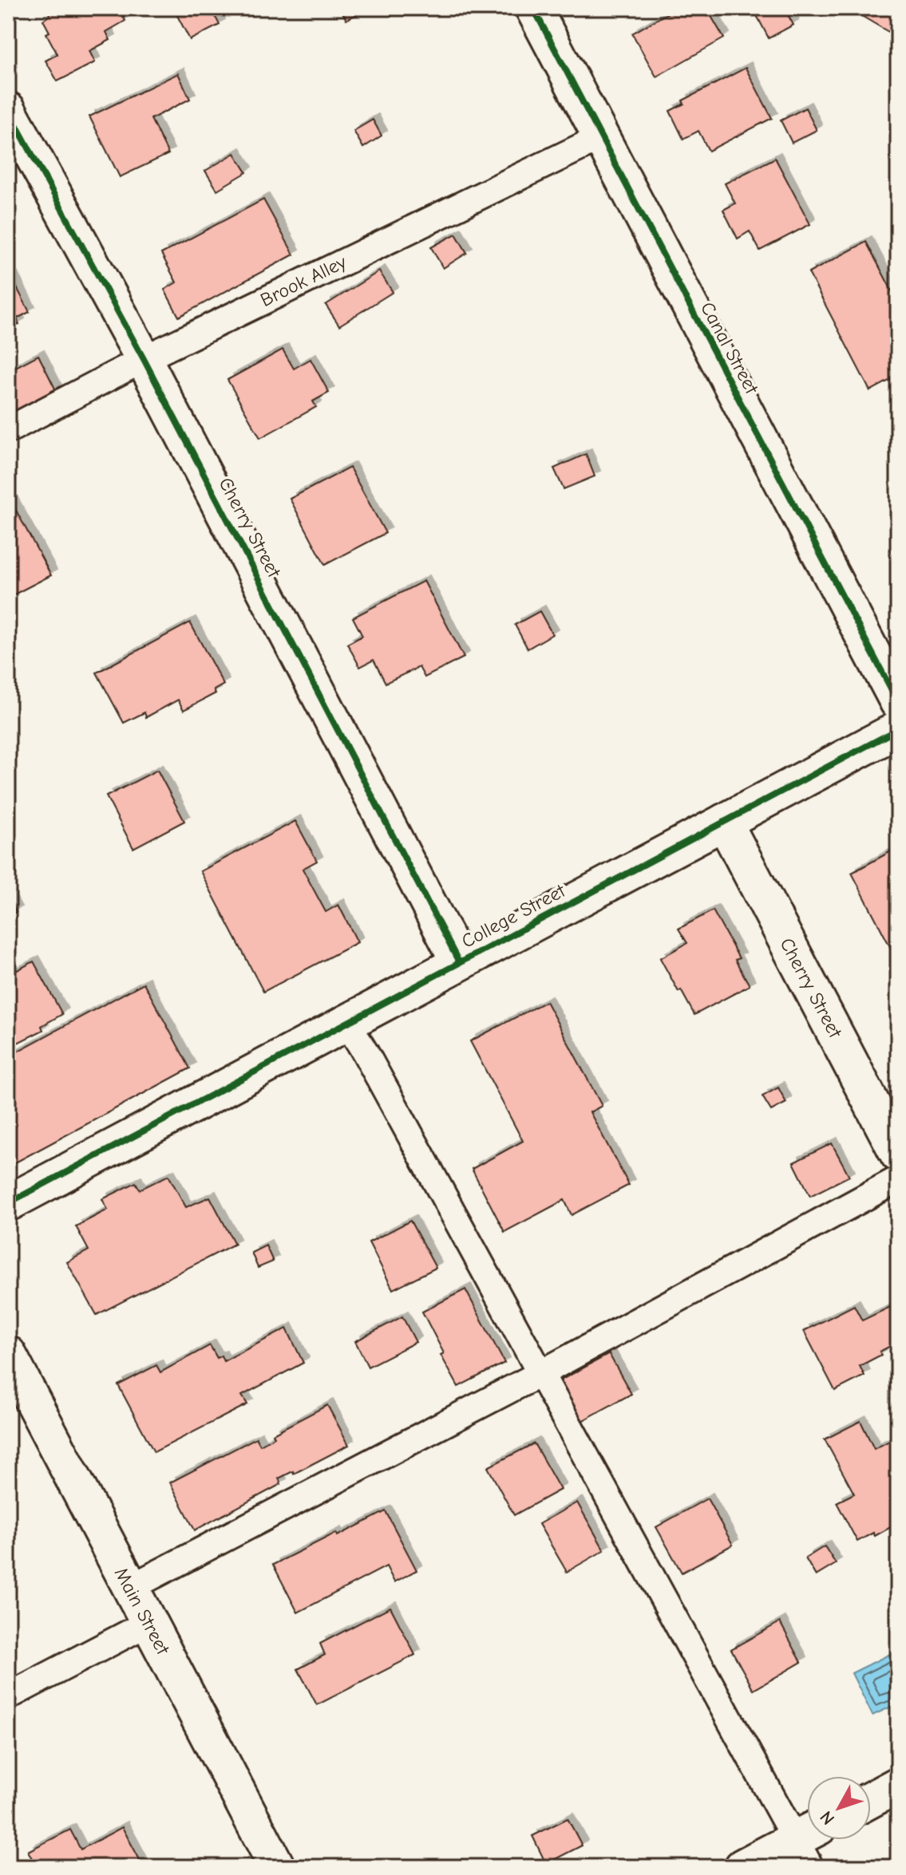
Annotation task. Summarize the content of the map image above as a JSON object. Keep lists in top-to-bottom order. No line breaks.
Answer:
{"streets":{"street":["Canal Street","Cherry Street","College Street","Main Street"],"lane":["Brook Alley"]},"crossings":[["Brook Alley","Canal Street"],["Brook Alley","Cherry Street"],["Cherry Street","College Street"]],"north":"bottom left"}
